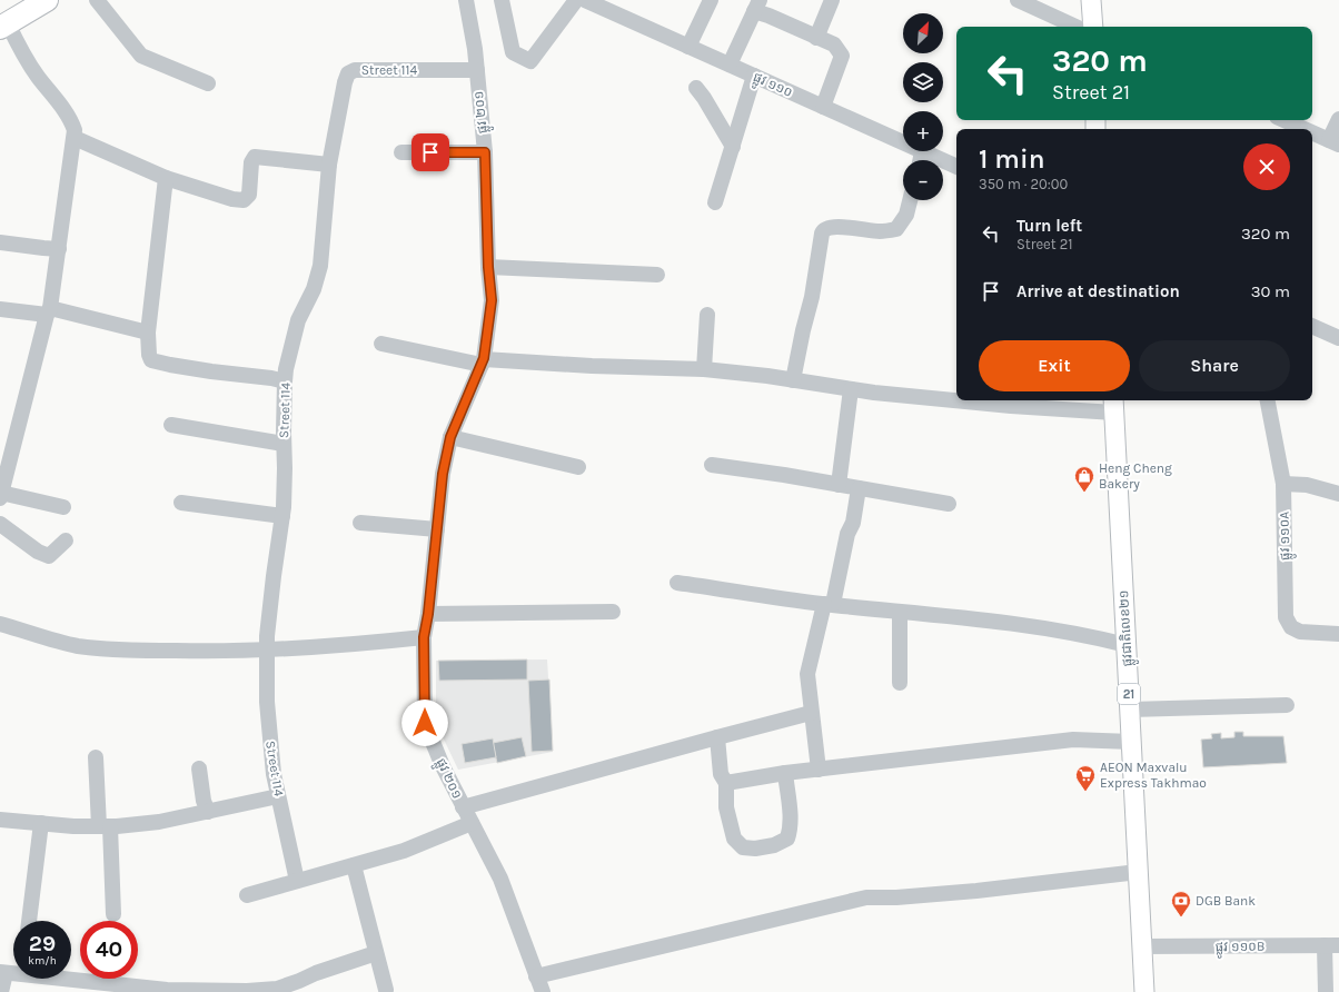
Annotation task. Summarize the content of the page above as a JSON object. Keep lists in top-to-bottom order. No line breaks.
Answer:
{"streets":{"main road":["ផ្លូវជាតិលេខ២១","21"],"street":["Street 114","ផ្លូវ ១១០","ផ្លូវ ២០១","ផ្លូវ ១១០A","ផ្លូវ ១១០B"]},"crossings":[["Street 114","ផ្លូវ ២០១"],["ផ្លូវជាតិលេខ២១","ផ្លូវ ១១០B"]],"places":{"shop":["Heng Cheng Bakery"],"supermarket":["AEON Maxvalu Express Takhmao"],"bank":["DGB Bank"]},"north":"top right","page":{"map_buttons":["+","−"],"turn":["320 m","Street 21"],"heading":["1 min","350 m · 20:00"],"list":[{"name":"Turn left","note":"Street 21","value":"320 m"},{"name":"Arrive at destination","value":"30 m"}],"buttons":["Exit","Share"],"speed":"29 km/h","limit":"40"}}
